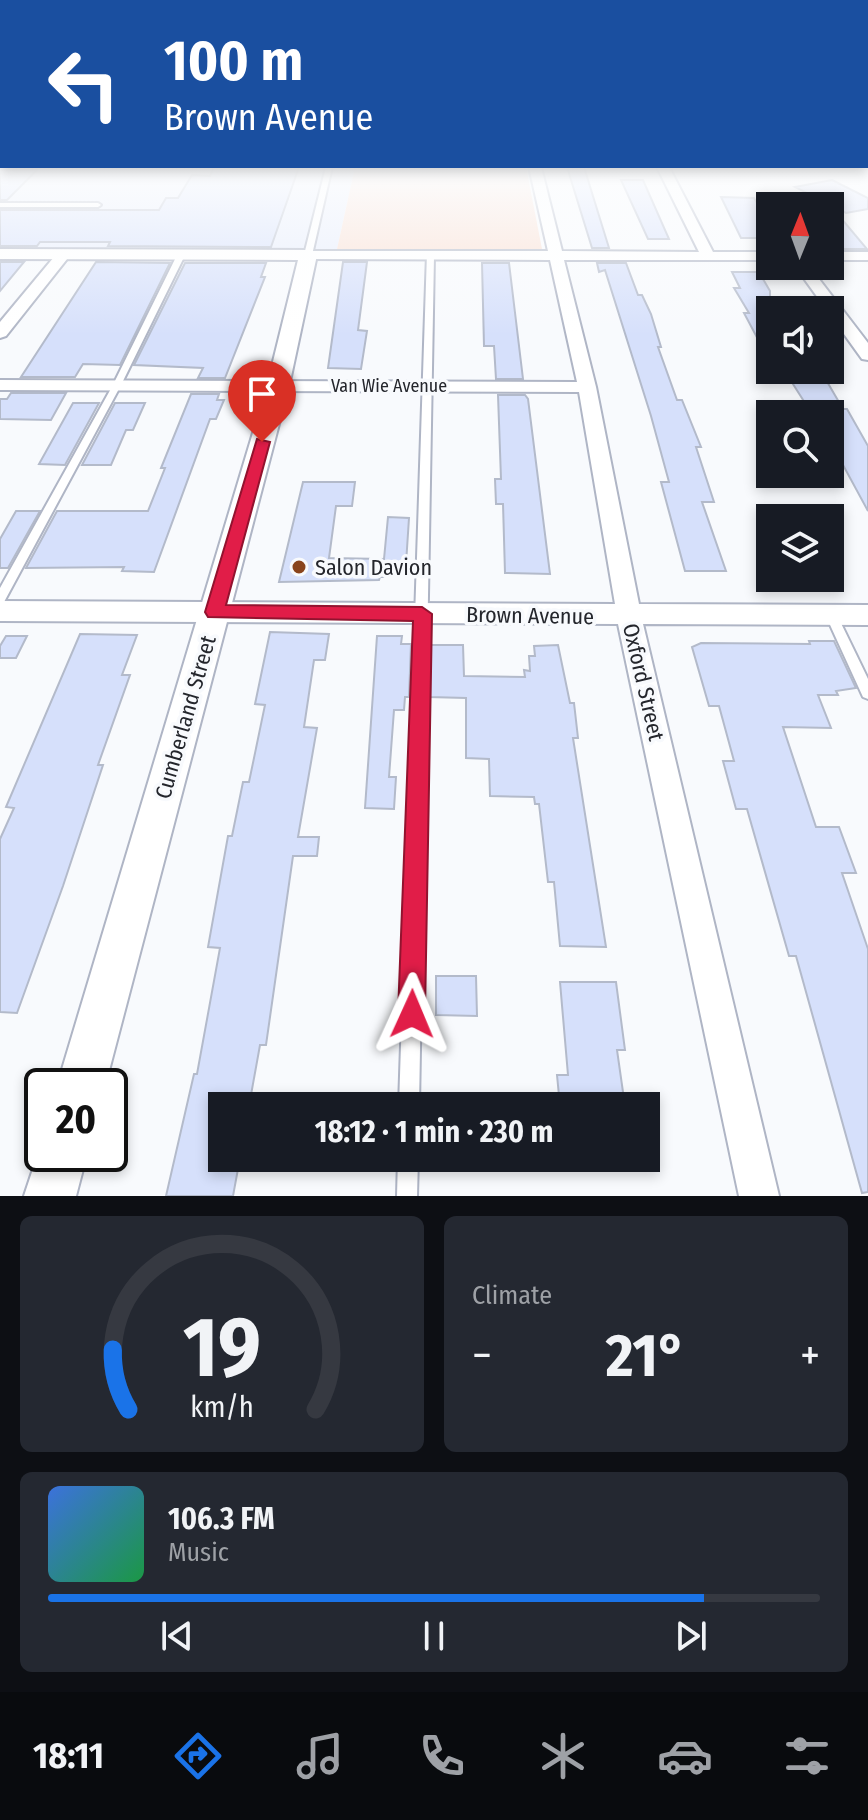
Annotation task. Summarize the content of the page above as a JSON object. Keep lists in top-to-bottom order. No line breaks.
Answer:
{"streets":{"street":["Van Wie Avenue","Brown Avenue","Oxford Street","Cumberland Street"]},"crossings":[["Van Wie Avenue","Oxford Street"],["Van Wie Avenue","Cumberland Street"],["Brown Avenue","Oxford Street"],["Brown Avenue","Cumberland Street"]],"places":["Salon Davion"],"north":"top","page":{"turn":["100 m","Brown Avenue"],"limit":"20","trip":"18:12 · 1 min · 230 m","tile":"Climate","heat":["−","21°","+"],"song":["106.3 FM","Music"],"tabs":"18:11","gauge":["19","km/h"]}}
